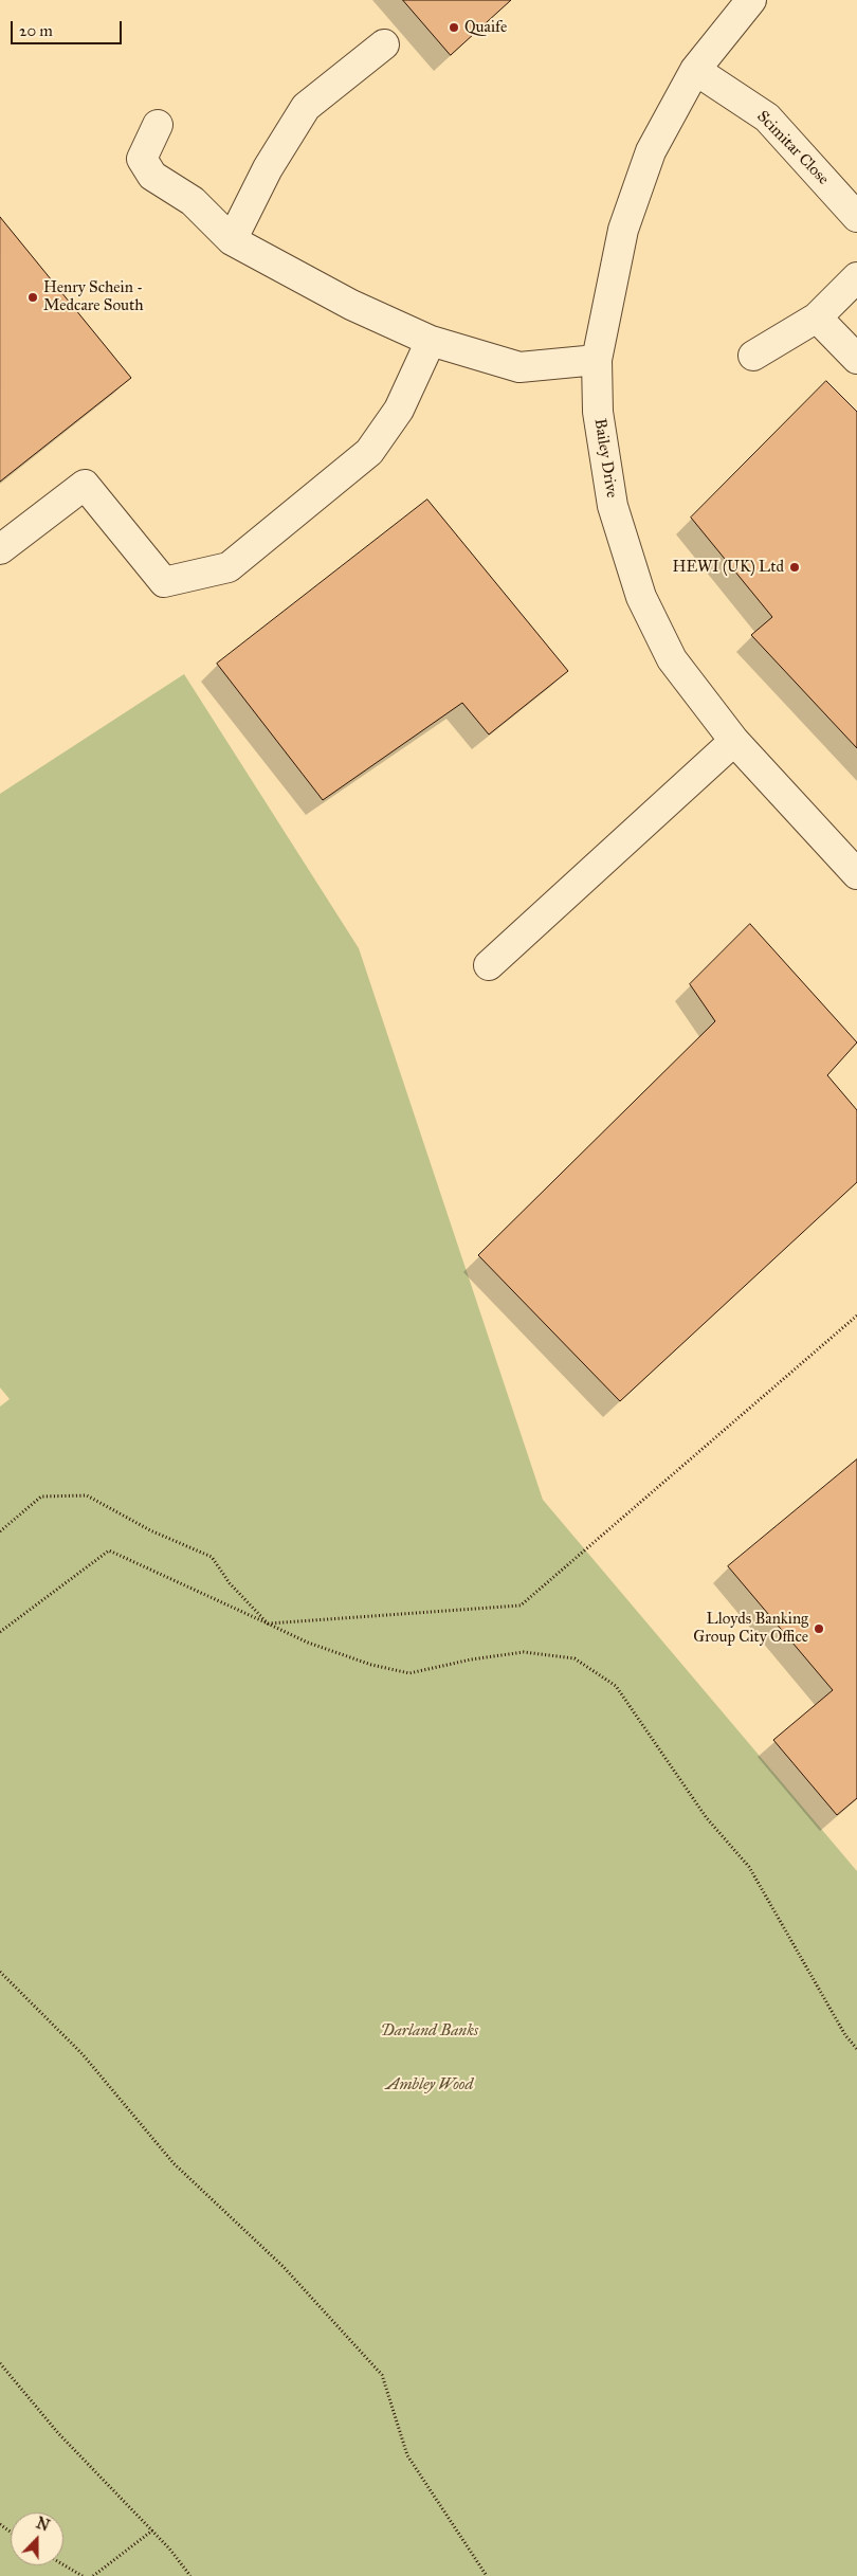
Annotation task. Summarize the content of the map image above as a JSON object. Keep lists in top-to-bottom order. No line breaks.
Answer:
{"streets":{"street":["Scimitar Close","Bailey Drive"]},"crossings":[["Scimitar Close","Bailey Drive"]],"parks":["Darland Banks","Ambley Wood"],"places":["Quaife","Henry Schein - Medcare South","HEWI (UK) Ltd","Lloyds Banking Group City Office"],"scale_bar":"20 m","north":"top"}
